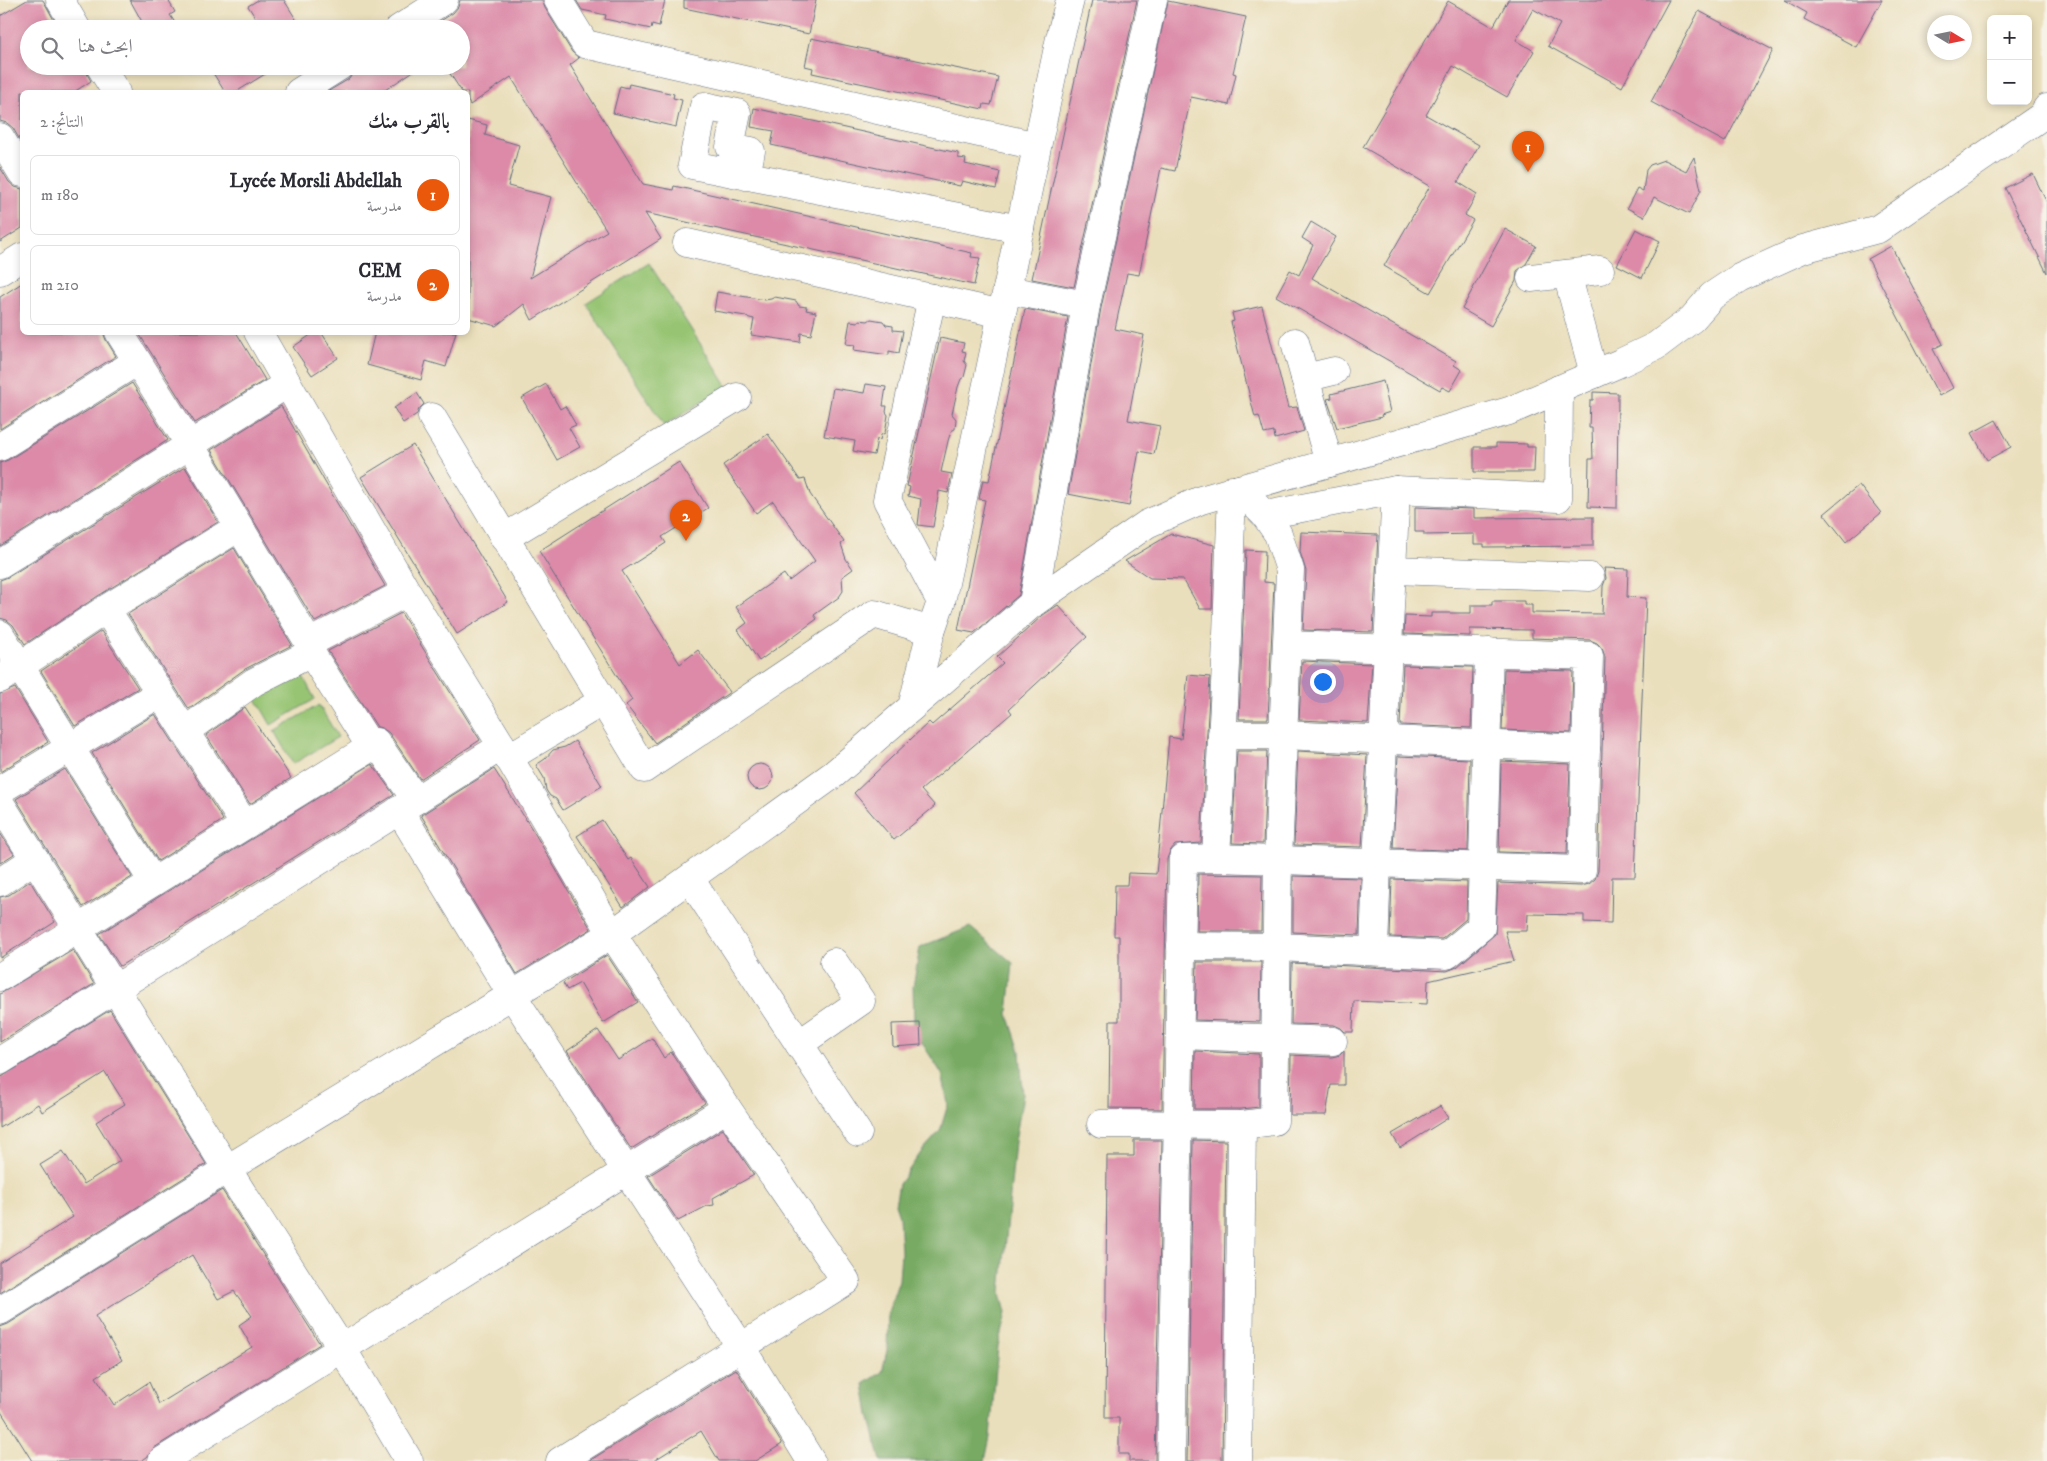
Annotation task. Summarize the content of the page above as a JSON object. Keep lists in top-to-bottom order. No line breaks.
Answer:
{"north":"right","page":{"map_buttons":["+","−"],"search":"ابحث هنا","heading":["بالقرب منك","النتائج: 2"],"pins":["1","2"],"list":[{"mark":"1","name":"Lycée Morsli Abdellah","note":"مدرسة","value":"180 m"},{"mark":"2","name":"CEM","note":"مدرسة","value":"210 m"}]}}
